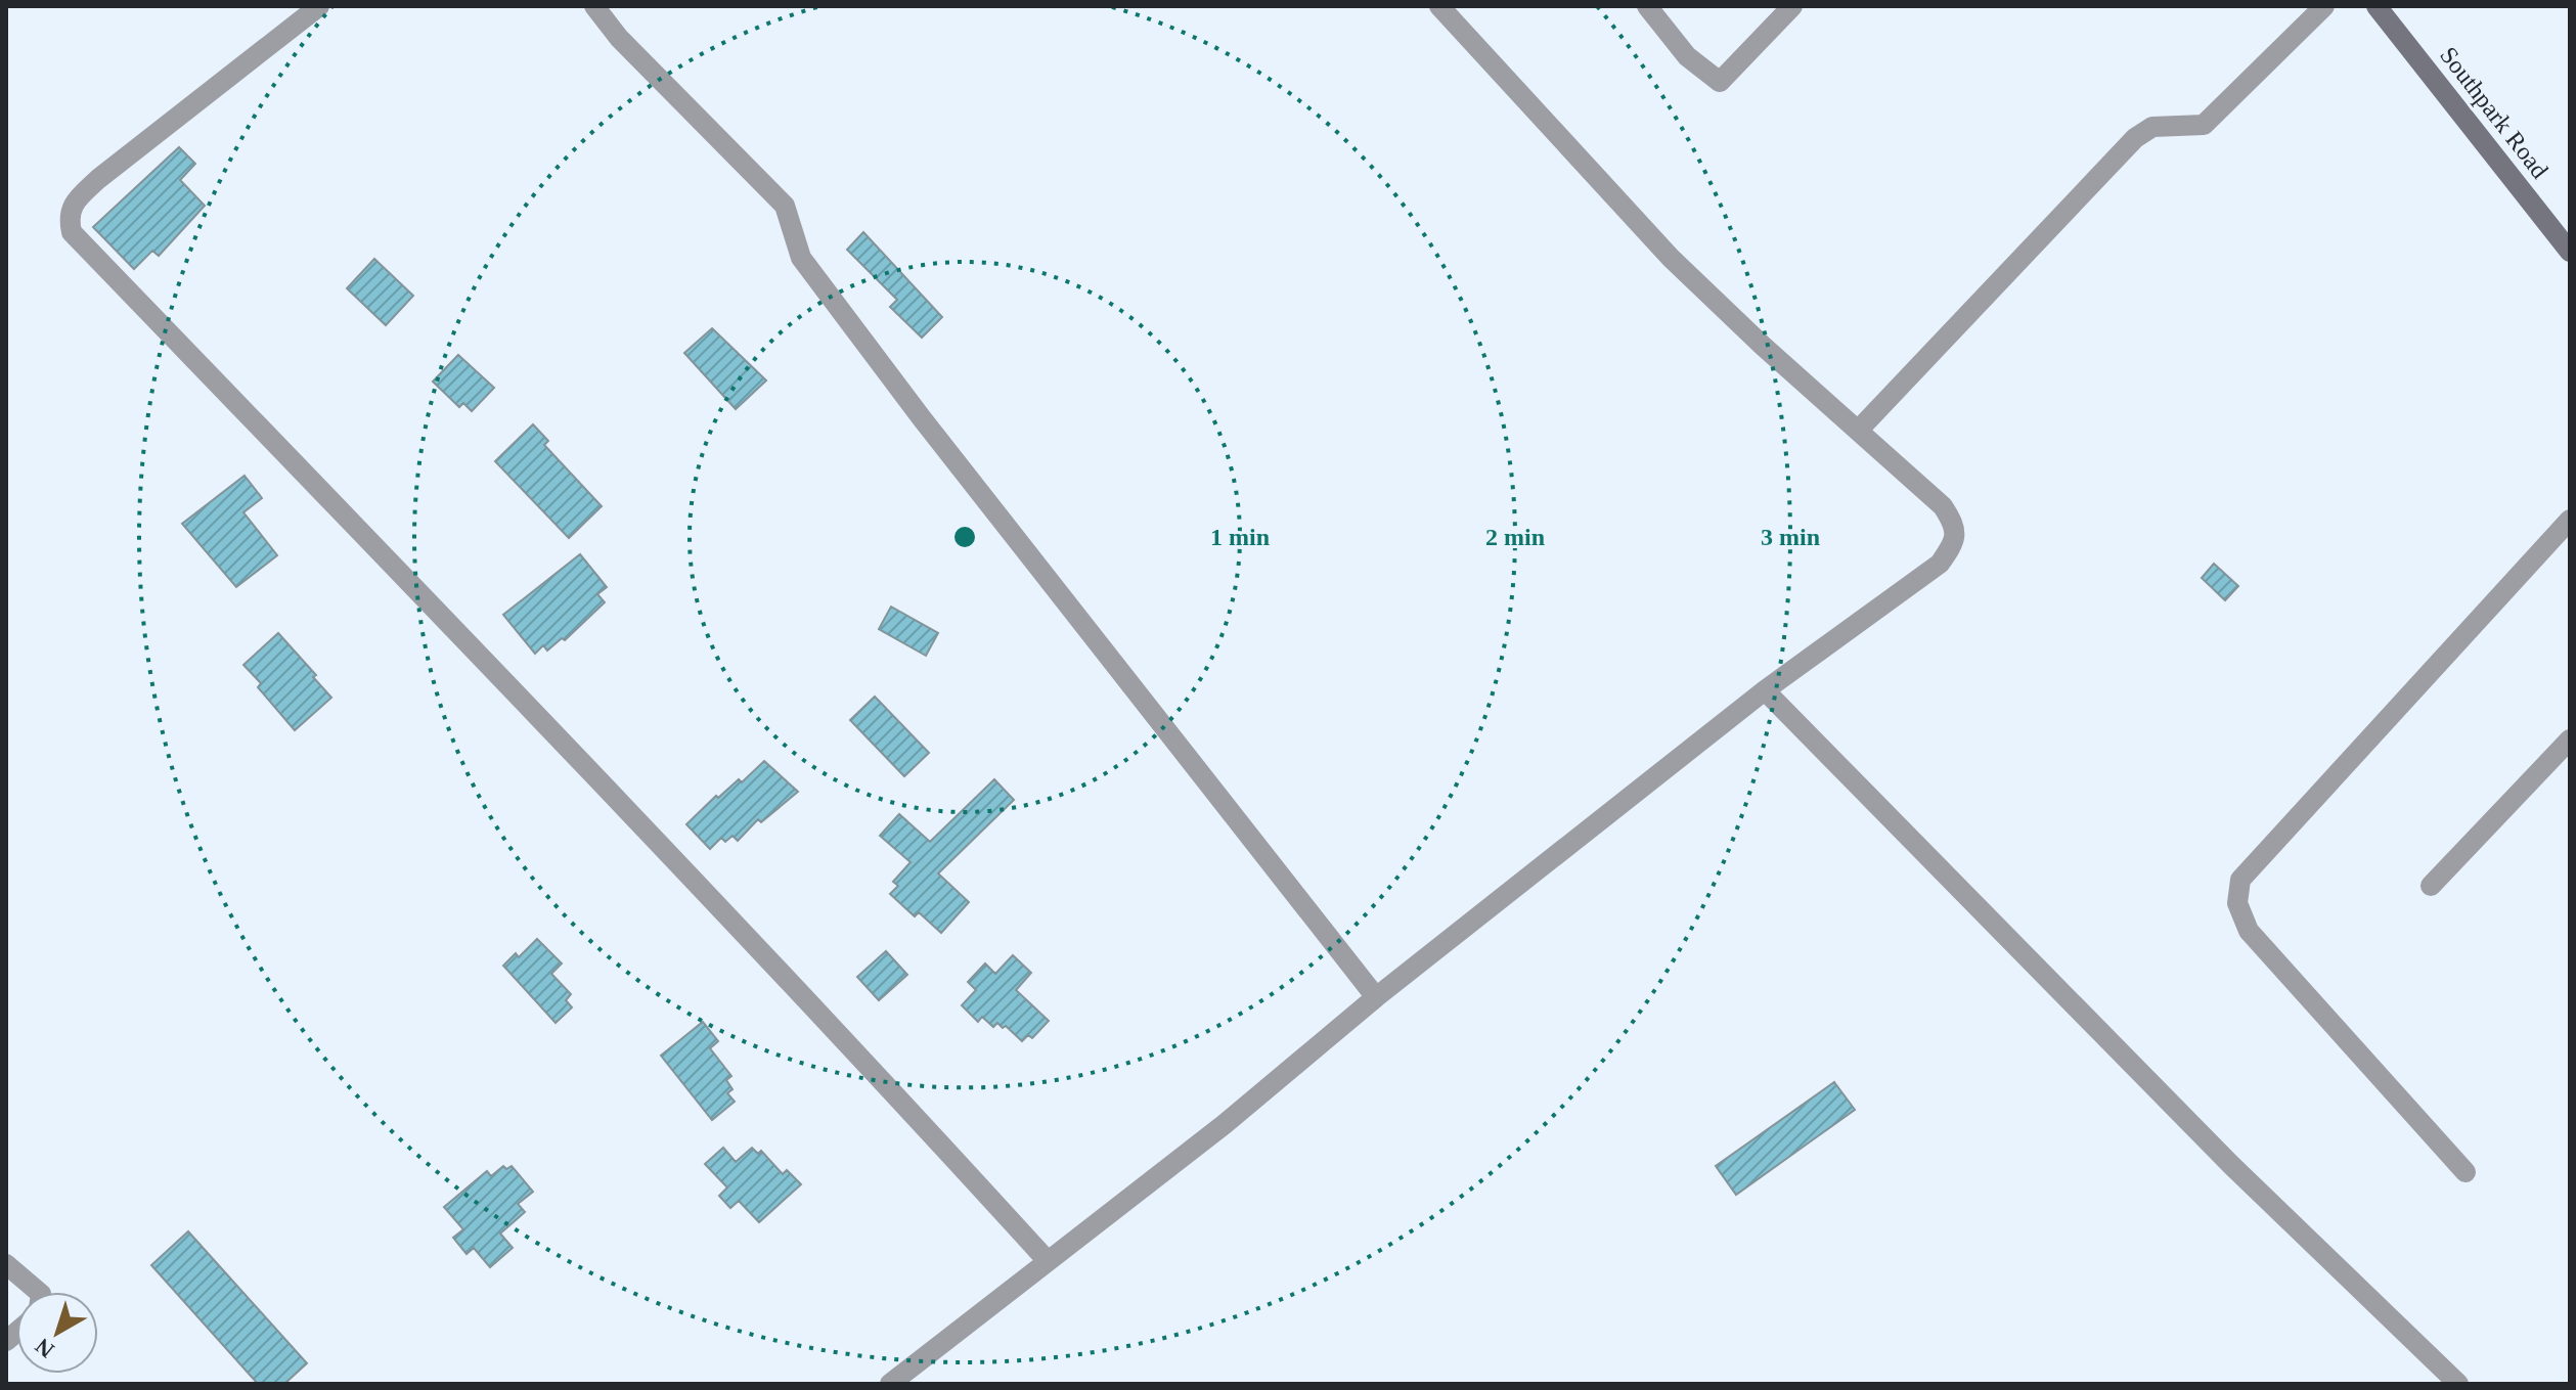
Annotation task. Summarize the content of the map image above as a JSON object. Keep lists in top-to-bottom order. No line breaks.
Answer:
{"streets":{"street":["Southpark Road"]},"north":"bottom left","rings":["1 min","2 min","3 min"]}
